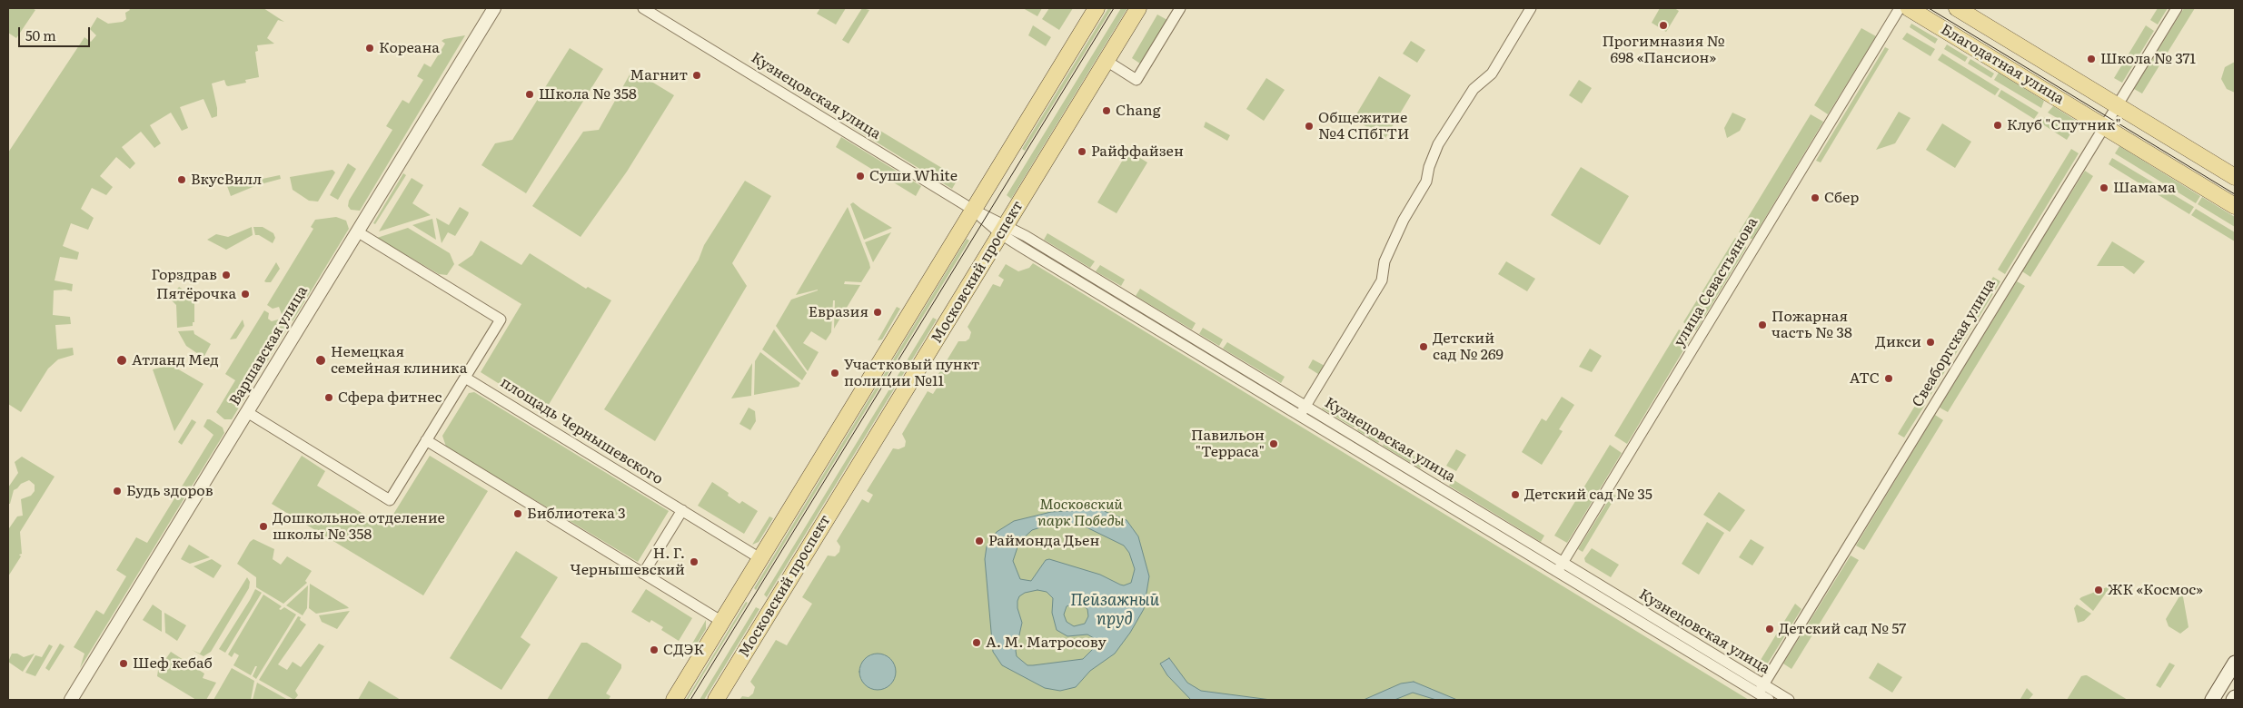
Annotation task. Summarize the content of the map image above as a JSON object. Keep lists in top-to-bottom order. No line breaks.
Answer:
{"streets":{"main road":["Благодатная улица","Московский проспект"],"street":["Кузнецовская улица","улица Севастьянова","Свеаборгская улица","Варшавская улица","площадь Чернышевского"]},"crossings":[["Благодатная улица","Свеаборгская улица"],["Кузнецовская улица","Московский проспект"],["Кузнецовская улица","улица Севастьянова"],["Кузнецовская улица","Свеаборгская улица"]],"water":["Пейзажный пруд"],"parks":["Московский парк Победы"],"places":["Прогимназия № 698 «Пансион»","Кореана","Школа № 371","Магнит","Школа № 358","Chang","Клуб \"Спутник\"","Общежитие №4 СПбГТИ","Райффайзен","Суши White","ВкусВилл","Шамама","Сбер","Горздрав","Пятёрочка","Евразия","Пожарная часть № 38","Дикси","Детский сад № 269","Атланд Мед","Немецкая семейная клиника","Участковый пункт полиции №11","АТС","Сфера фитнес","Павильон \"Терраса\"","Будь здоров","Детский сад № 35","Библиотека 3","Дошкольное отделение школы № 358","Раймонда Дьен","Н. Г. Чернышевский","ЖК «Космос»","Детский сад № 57","А. М. Матросову","СДЭК","Шеф кебаб"],"scale_bar":"50 m"}
